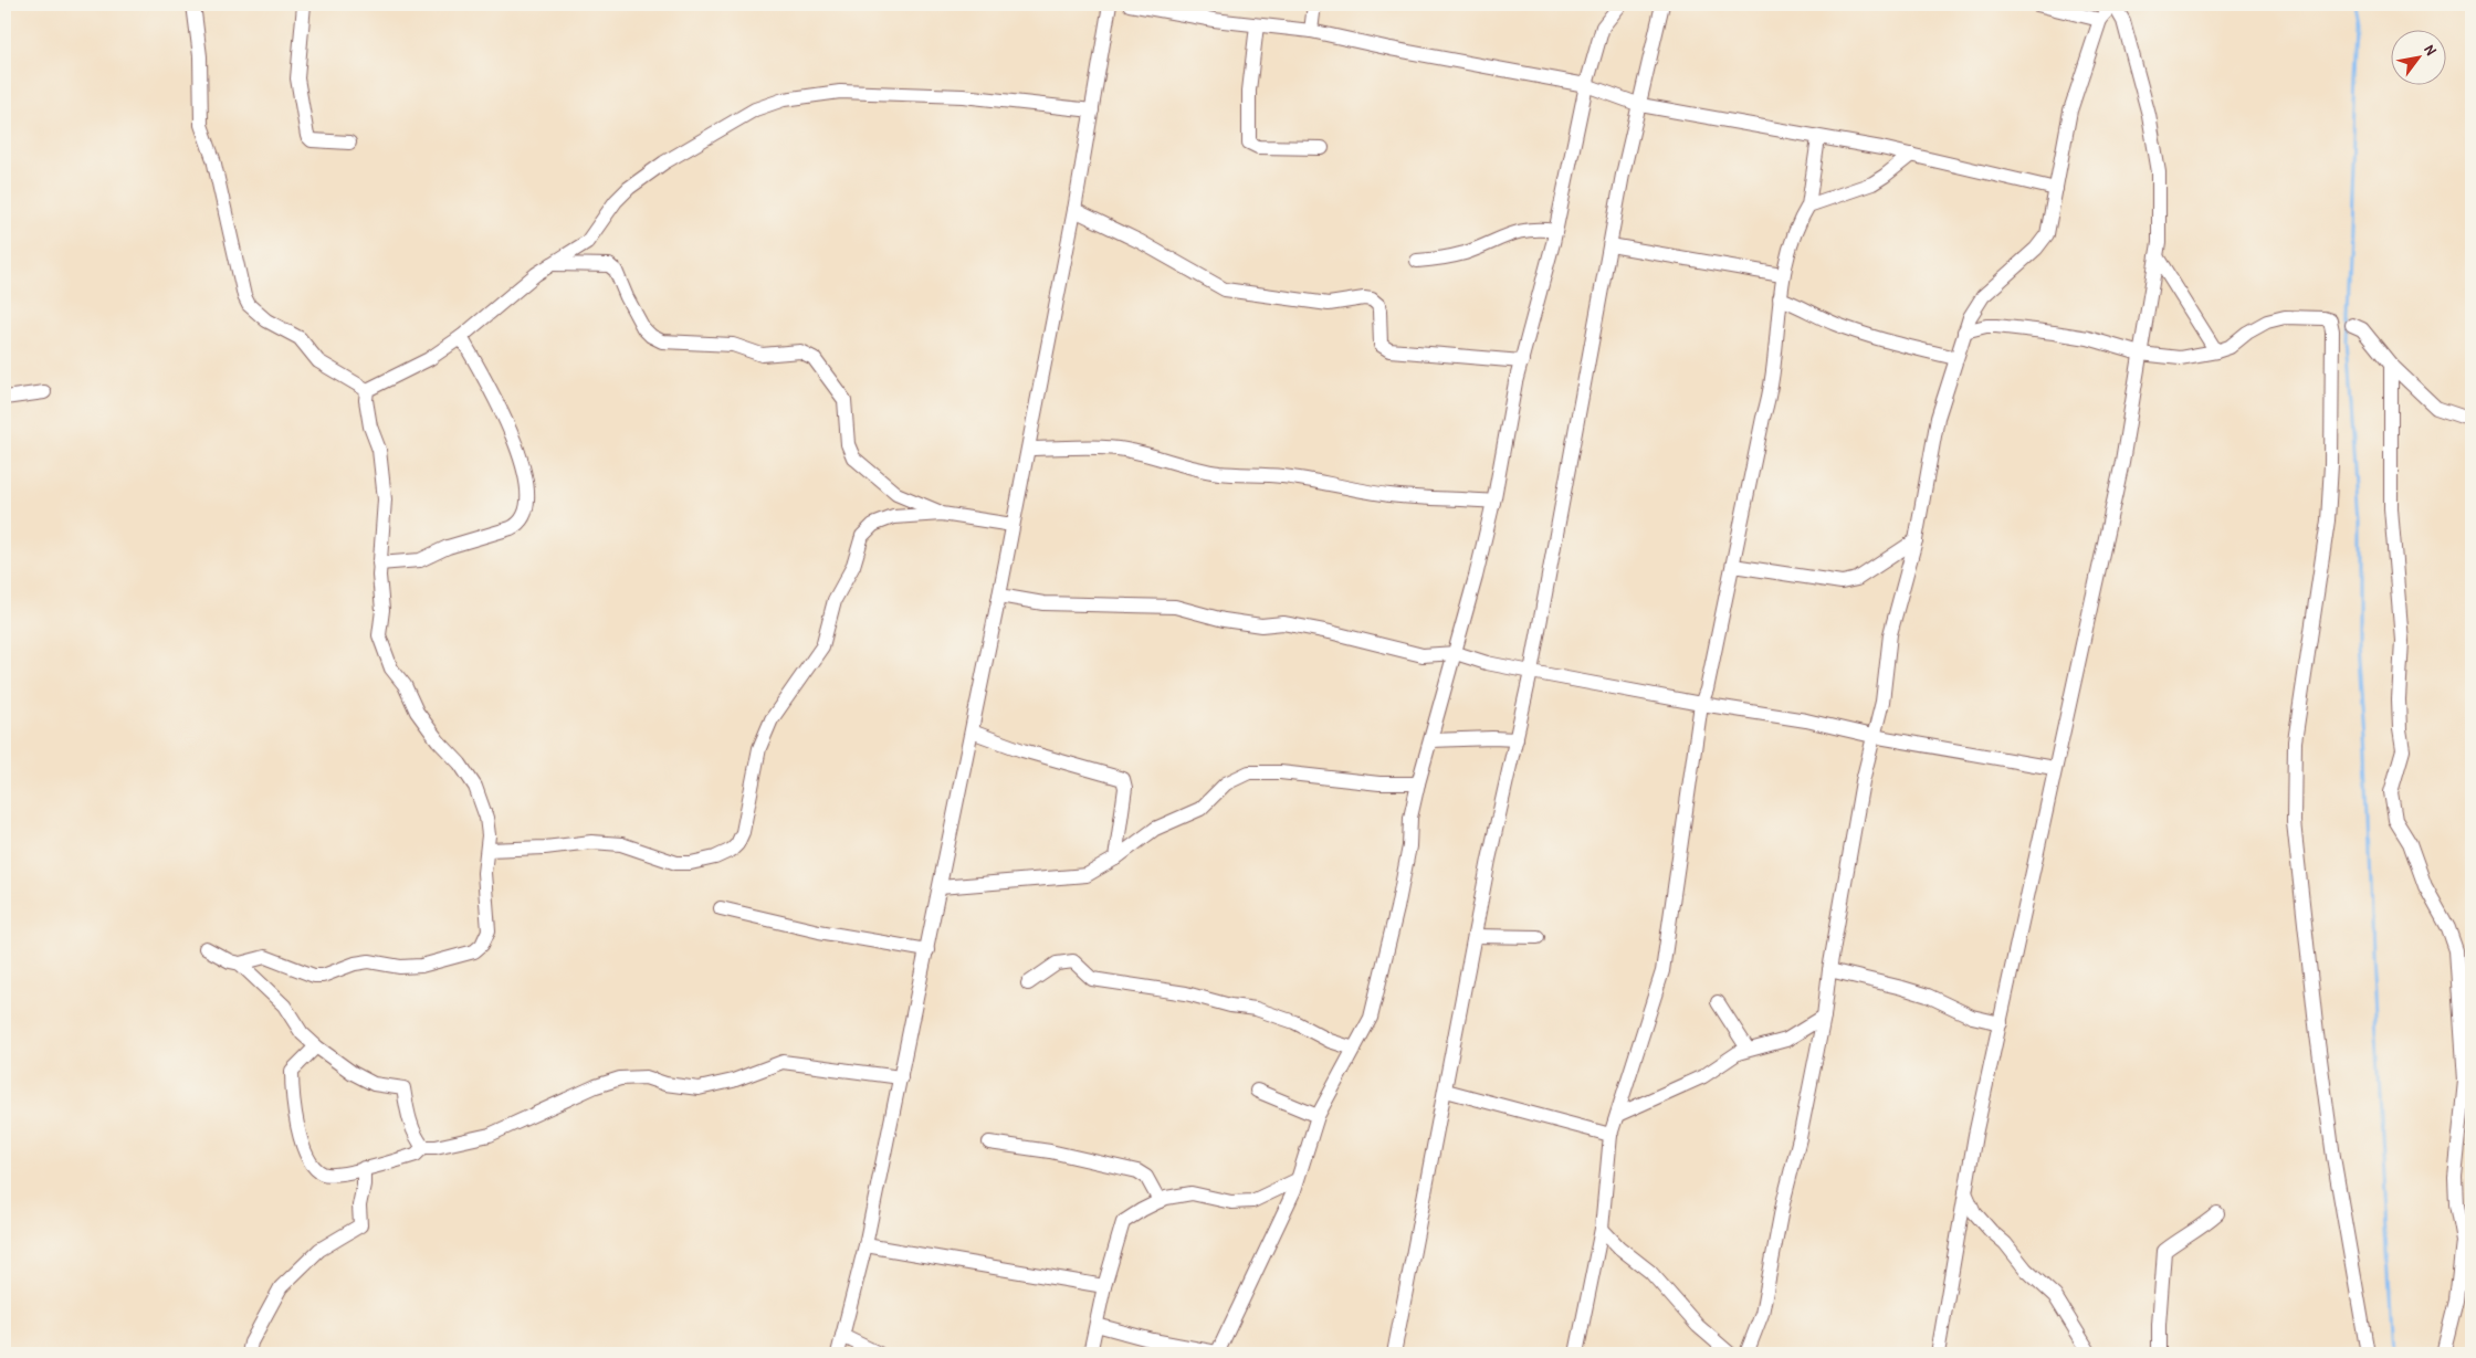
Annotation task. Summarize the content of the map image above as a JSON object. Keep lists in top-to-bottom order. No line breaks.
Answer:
{"north":"top right"}
